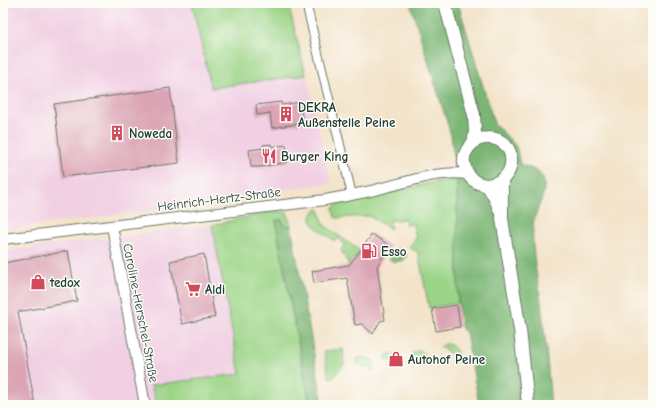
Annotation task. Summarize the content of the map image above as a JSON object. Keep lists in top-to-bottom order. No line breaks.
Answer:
{"streets":{"street":["Heinrich-Hertz-Straße","Caroline-Herschel-Straße"]},"crossings":[["Heinrich-Hertz-Straße","Caroline-Herschel-Straße"]],"places":{"building":["DEKRA Außenstelle Peine","Noweda"],"restaurant":["Burger King"],"fuel station":["Esso"],"shop":["tedox","Autohof Peine"],"supermarket":["Aldi"]}}
